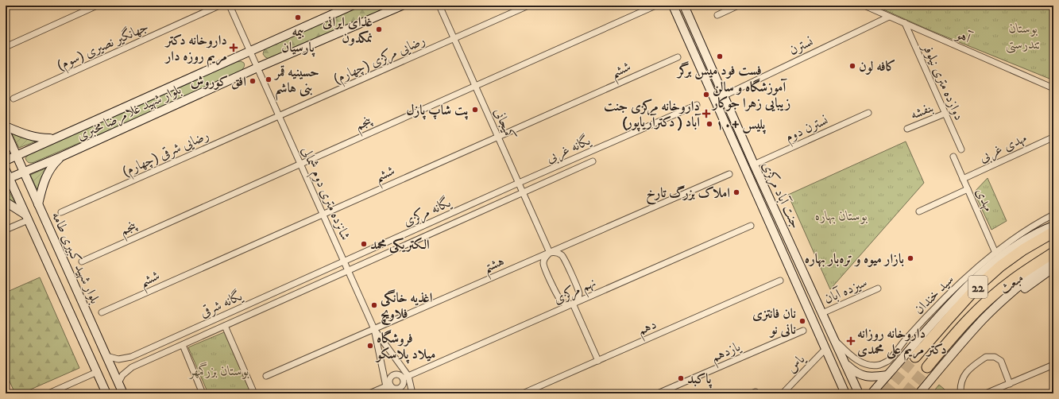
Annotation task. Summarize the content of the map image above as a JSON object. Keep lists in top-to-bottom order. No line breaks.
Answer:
{"streets":{"highway":["22"],"main road":["بلوار شهید غلامرضا مخبری","جنت آباد مرکزی","بلوار شهید کبیری طامه","مبعث"],"street":["آهو","جهانگیر نصیری (سوم)","نسترن","رضایی مرکزی (چهارم)","ششم","دوازده متری نیلوفر","بنفشه","پنجم","کمیجانی","نسترن دوم","مهدی غربی","یگانه غربی","رضایی شرقی (چهارم)","شانزده متری دوم شمالی","مهدی","یگانه مرکزی","هشتم","نهم مرکزی","سیزده آبان","سید خندان","یگانه شرقی","دهم","یازدهم","یاس"]},"crossings":[["آهو","نسترن"],["آهو","دوازده متری نیلوفر"],["نسترن","جنت آباد مرکزی"],["رضایی مرکزی (چهارم)","کمیجانی"],["رضایی مرکزی (چهارم)","رضایی شرقی (چهارم)"],["رضایی مرکزی (چهارم)","شانزده متری دوم شمالی"],["ششم","کمیجانی"],["ششم","شانزده متری دوم شمالی"],["دوازده متری نیلوفر","بنفشه"],["بلوار شهید غلامرضا مخبری","شانزده متری دوم شمالی"],["بلوار شهید غلامرضا مخبری","بلوار شهید کبیری طامه"],["پنجم","کمیجانی"],["پنجم","شانزده متری دوم شمالی"],["کمیجانی","یگانه غربی"],["کمیجانی","یگانه مرکزی"],["کمیجانی","هشتم"],["نسترن دوم","جنت آباد مرکزی"],["مهدی غربی","مهدی"],["یگانه غربی","یگانه مرکزی"],["رضایی شرقی (چهارم)","شانزده متری دوم شمالی"],["شانزده متری دوم شمالی","یگانه مرکزی"],["شانزده متری دوم شمالی","هشتم"],["شانزده متری دوم شمالی","نهم مرکزی"],["شانزده متری دوم شمالی","یگانه شرقی"],["جنت آباد مرکزی","سیزده آبان"],["جنت آباد مرکزی","سید خندان"],["جنت آباد مرکزی","یاس"],["مهدی","سید خندان"],["یگانه مرکزی","یگانه شرقی"],["بلوار شهید کبیری طامه","یگانه شرقی"]],"parks":["بوستان تندرستی","بوستان بهاره","بوستان بزرگمهر"],"places":{"other":["بیمه پارسیان","غذای ایرانی نمکدون","فست فود میس برگر","کافه لون","حسینیه قمر بنی هاشم","افق کوروش","آموزشگاه و سالن زیبایی زهرا جوکار","پت شاپ پازل","پلیس +۱۰","املاک بزرگ تارخ","الکتریکی محمد","بازار میوه و تره‌بار بهاره","اغذیه خانگی فلاویچ","نان فانتزی نانی نو","فروشگاه میلاد پلاسکو","پاکبد"],"health":["داروخانه دکتر مریم روزه دار","داروخانه مرکزی جنت آباد ( دکترآریاپور)","داروخانه روزانه دکتر مریم علی محمدی"]}}
